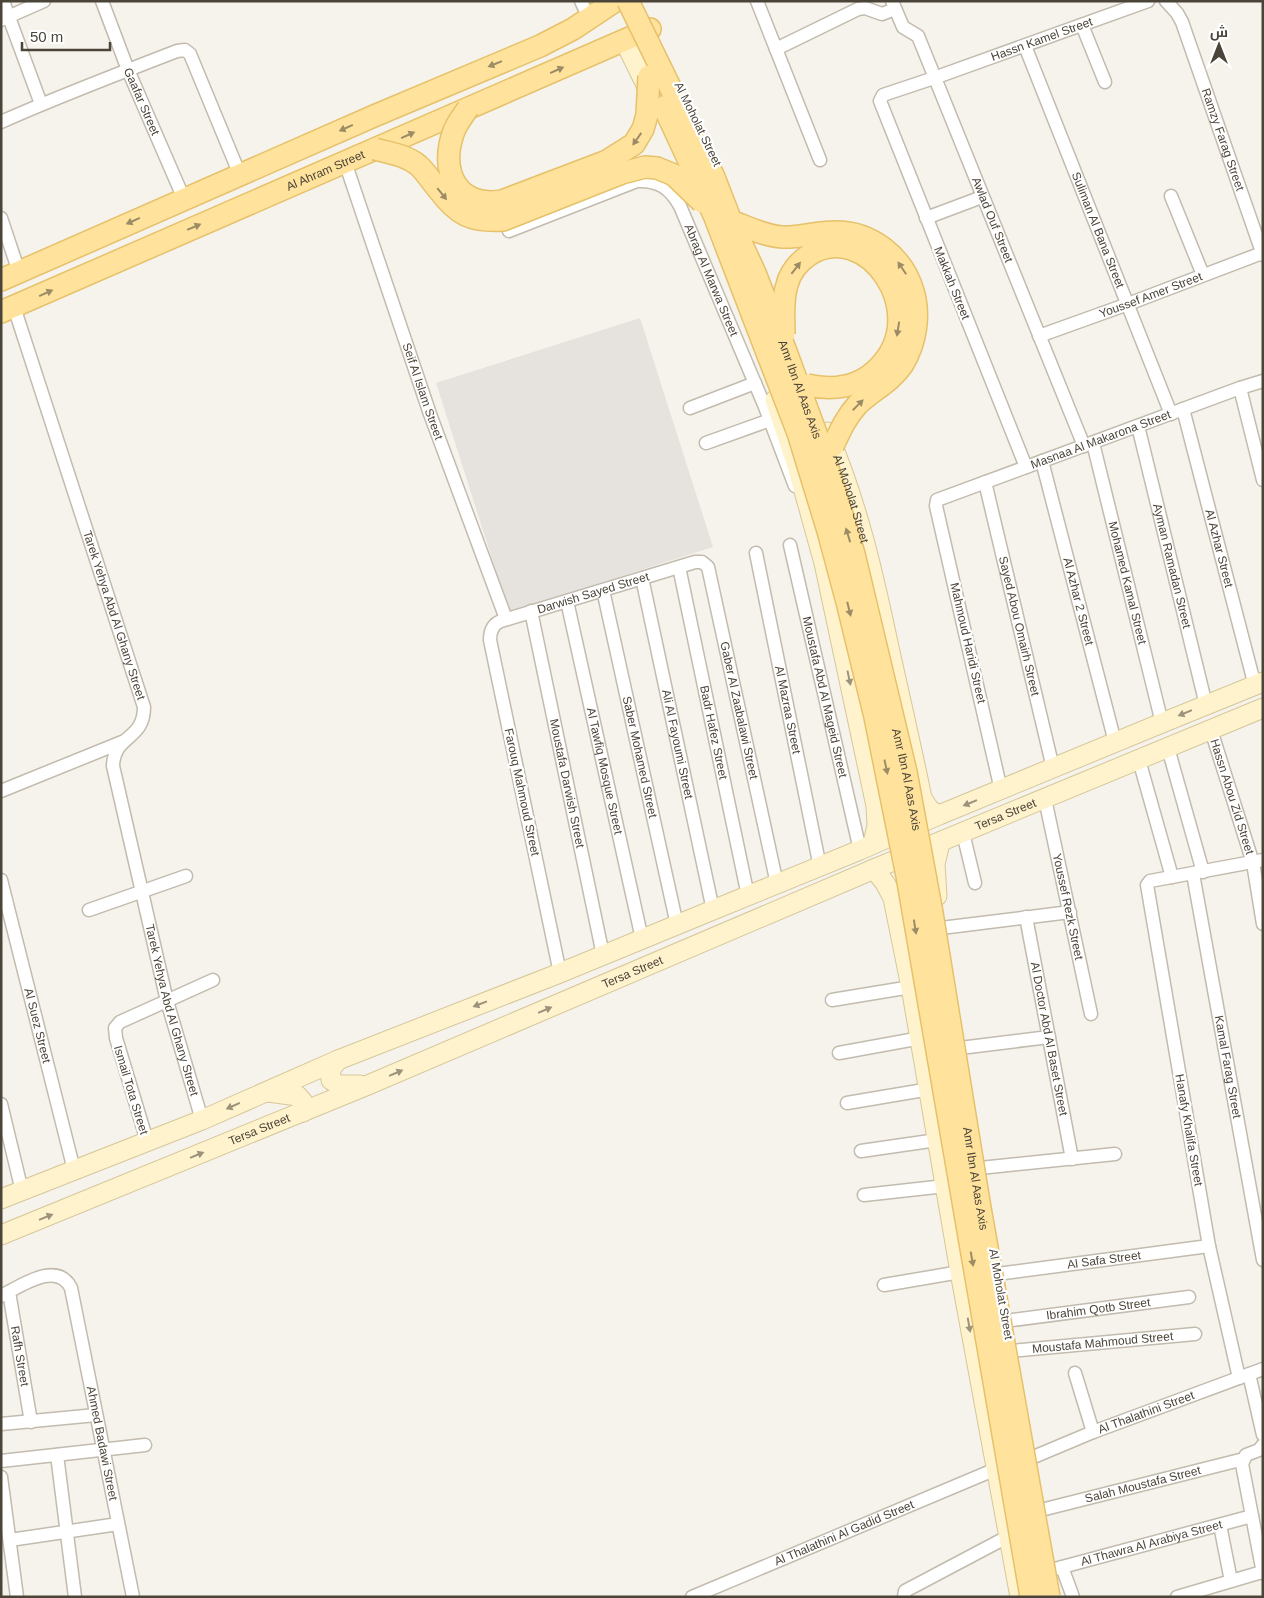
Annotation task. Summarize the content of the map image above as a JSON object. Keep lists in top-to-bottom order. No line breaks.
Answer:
{"streets":{"main road":["Al Ahram Street","Amr Ibn Al Aas Axis"],"street":["Hassn Kamel Street","Gaafar Street","Al Moholat Street","Ramzy Farag Street","Awlad Ouf Street","Suliman Al Bana Street","Abrag Al Marwa Street","Makkah Street","Youssef Amer Street","Seif Al Islam Street","Masnaa Al Makarona Street","Al Azhar Street","Ayman Ramadan Street","Mohamed Kamal Street","Darwish Sayed Street","Al Azhar 2 Street","Tarek Yehya Abd Al Ghany Street","Sayed Abou Omairh Street","Mahmoud Haridi Street","Moustafa Abd Al Mageid Street","Gaber Al Zaabalawi Street","Al Mazraa Street","Badr Hafez Street","Ali Al Fayoumi Street","Saber Mohamed Street","Al Tawfiq Mosque Street","Moustafa Darwish Street","Farouq Mahmoud Street","Hassn Abou Zid Street","Tersa Street","Youssef Rezk Street","Al Suez Street","Al Doctor Abd Al Baset Street","Kamal Farag Street","Ismail Tota Street","Hanafy Khalifa Street","Al Safa Street","Ibrahim Qotb Street","Moustafa Mahmoud Street","Rafh Street","Al Thalathini Street","Ahmed Badawi Street","Salah Moustafa Street","Al Thalathini Al Gadid Street","Al Thawra Al Arabiya Street"]},"crossings":[["Hassn Kamel Street","Awlad Ouf Street"],["Hassn Kamel Street","Suliman Al Bana Street"],["Hassn Kamel Street","Makkah Street"],["Al Moholat Street","Al Ahram Street"],["Al Moholat Street","Tersa Street"],["Al Moholat Street","Al Safa Street"],["Al Moholat Street","Ibrahim Qotb Street"],["Al Moholat Street","Moustafa Mahmoud Street"],["Al Moholat Street","Al Thalathini Street"],["Al Moholat Street","Salah Moustafa Street"],["Al Moholat Street","Al Thawra Al Arabiya Street"],["Ramzy Farag Street","Youssef Amer Street"],["Al Ahram Street","Seif Al Islam Street"],["Al Ahram Street","Tarek Yehya Abd Al Ghany Street"],["Awlad Ouf Street","Youssef Amer Street"],["Awlad Ouf Street","Masnaa Al Makarona Street"],["Awlad Ouf Street","Mohamed Kamal Street"],["Suliman Al Bana Street","Youssef Amer Street"],["Suliman Al Bana Street","Masnaa Al Makarona Street"],["Suliman Al Bana Street","Al Azhar Street"],["Makkah Street","Masnaa Al Makarona Street"],["Seif Al Islam Street","Darwish Sayed Street"],["Seif Al Islam Street","Farouq Mahmoud Street"],["Masnaa Al Makarona Street","Al Azhar Street"],["Masnaa Al Makarona Street","Ayman Ramadan Street"],["Masnaa Al Makarona Street","Mohamed Kamal Street"],["Masnaa Al Makarona Street","Al Azhar 2 Street"],["Masnaa Al Makarona Street","Sayed Abou Omairh Street"],["Masnaa Al Makarona Street","Mahmoud Haridi Street"],["Al Azhar Street","Tersa Street"],["Ayman Ramadan Street","Tersa Street"],["Mohamed Kamal Street","Tersa Street"],["Darwish Sayed Street","Gaber Al Zaabalawi Street"],["Darwish Sayed Street","Badr Hafez Street"],["Darwish Sayed Street","Ali Al Fayoumi Street"],["Darwish Sayed Street","Saber Mohamed Street"],["Darwish Sayed Street","Al Tawfiq Mosque Street"],["Darwish Sayed Street","Moustafa Darwish Street"],["Darwish Sayed Street","Farouq Mahmoud Street"],["Al Azhar 2 Street","Tersa Street"],["Tarek Yehya Abd Al Ghany Street","Tersa Street"],["Tarek Yehya Abd Al Ghany Street","Ismail Tota Street"],["Sayed Abou Omairh Street","Tersa Street"],["Mahmoud Haridi Street","Tersa Street"],["Moustafa Abd Al Mageid Street","Tersa Street"],["Gaber Al Zaabalawi Street","Badr Hafez Street"],["Gaber Al Zaabalawi Street","Tersa Street"],["Al Mazraa Street","Tersa Street"],["Badr Hafez Street","Tersa Street"],["Ali Al Fayoumi Street","Tersa Street"],["Saber Mohamed Street","Tersa Street"],["Al Tawfiq Mosque Street","Tersa Street"],["Moustafa Darwish Street","Tersa Street"],["Farouq Mahmoud Street","Tersa Street"],["Hassn Abou Zid Street","Tersa Street"],["Tersa Street","Youssef Rezk Street"],["Tersa Street","Al Suez Street"],["Tersa Street","Kamal Farag Street"],["Tersa Street","Ismail Tota Street"],["Hanafy Khalifa Street","Al Safa Street"],["Hanafy Khalifa Street","Al Thalathini Street"],["Rafh Street","Ahmed Badawi Street"]],"scale_bar":"50 m","north":"top"}
